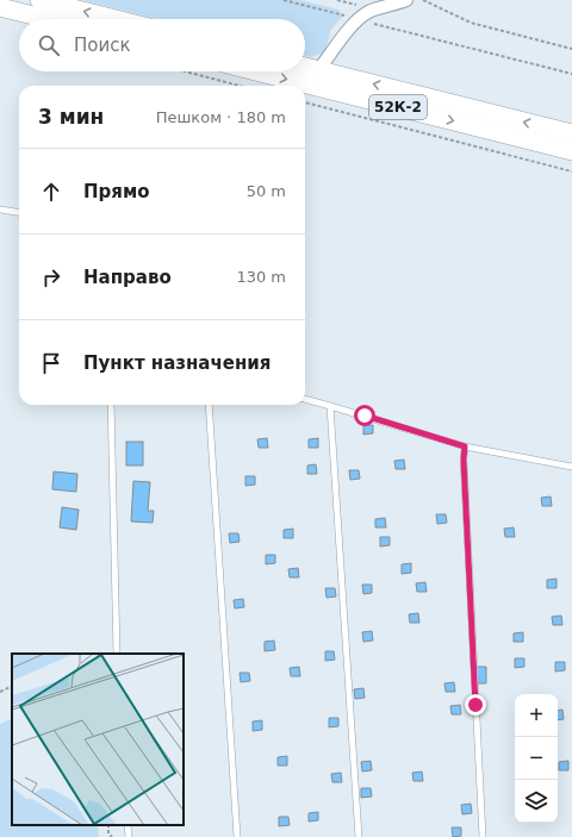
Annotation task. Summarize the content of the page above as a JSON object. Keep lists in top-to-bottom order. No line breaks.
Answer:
{"streets":{"main road":["52К-2"]},"page":{"search":"Поиск","heading":["3 мин","Пешком · 180 m"],"list":[["Прямо","50 m"],["Направо","130 m"],"Пункт назначения"],"map_buttons":["+","−"]}}
